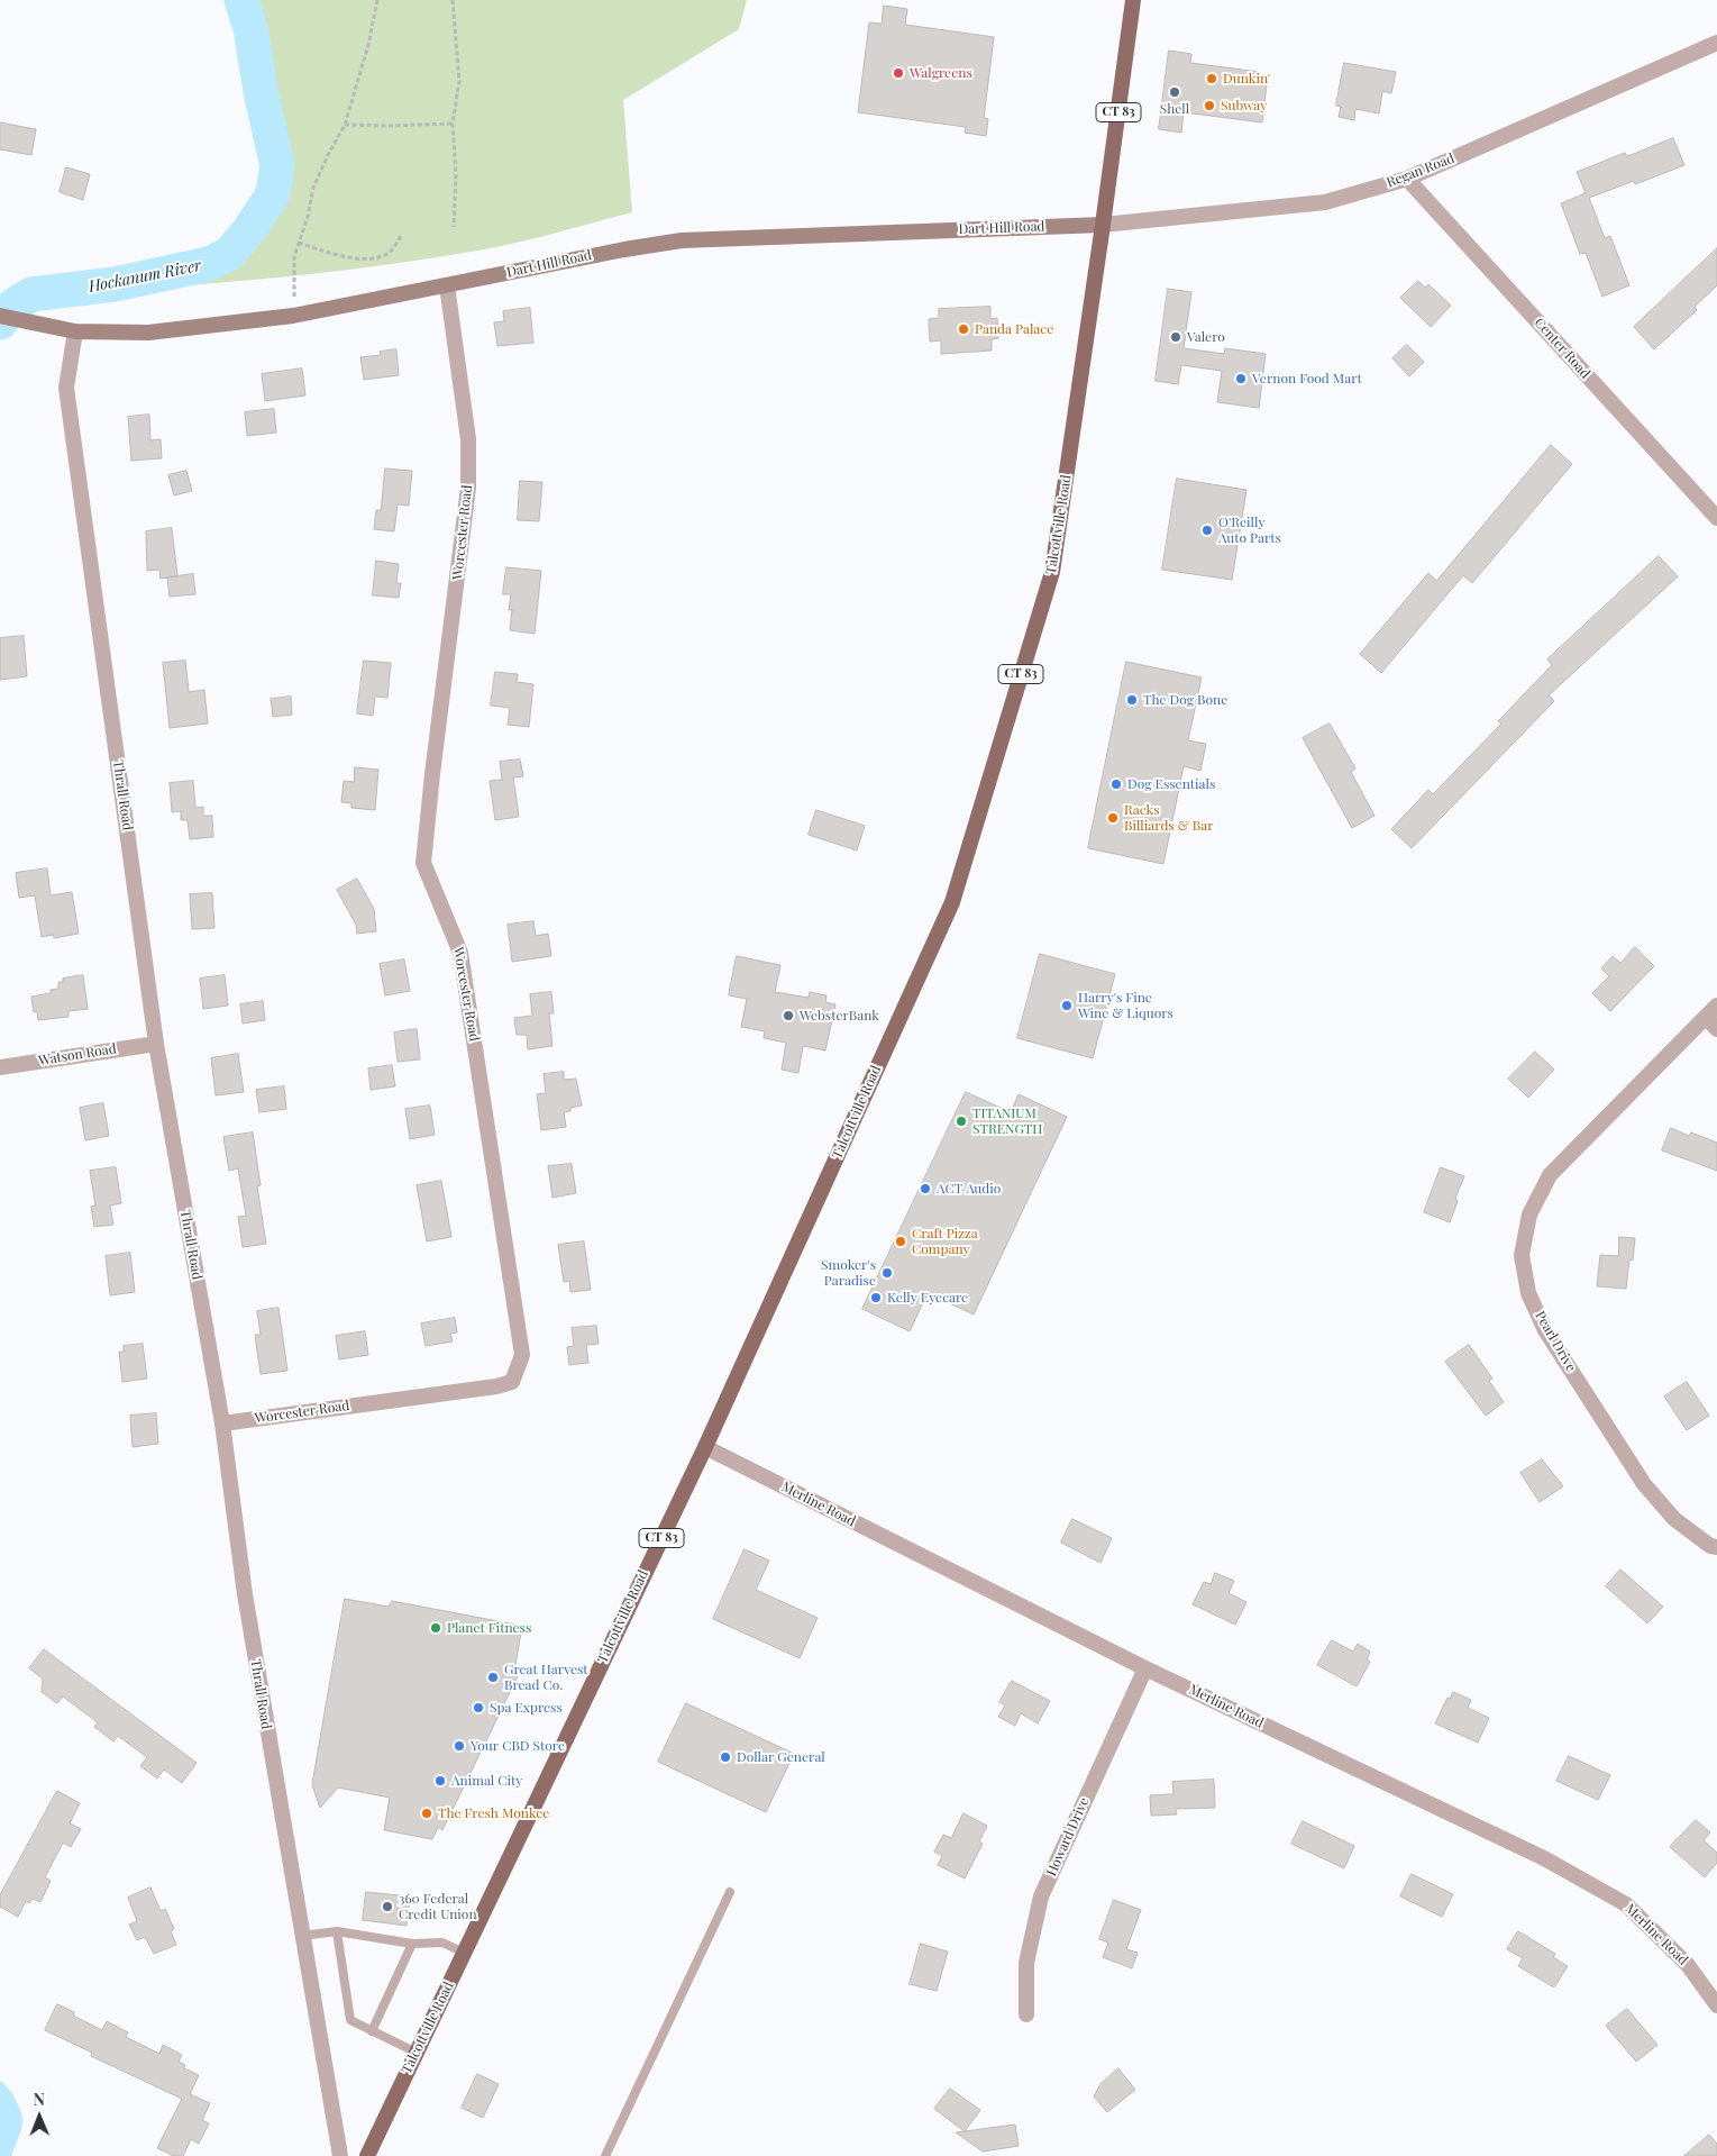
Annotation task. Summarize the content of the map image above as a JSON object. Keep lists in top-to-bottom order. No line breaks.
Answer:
{"streets":{"main road":["CT 83","Dart Hill Road","Talcottville Road"],"street":["Regan Road","Center Road","Worcester Road","Thrall Road","Watson Road","Pearl Drive","Merline Road","Howard Drive"]},"crossings":[["Regan Road","Dart Hill Road"],["Regan Road","Center Road"],["Regan Road","Talcottville Road"],["Dart Hill Road","Talcottville Road"],["Dart Hill Road","Worcester Road"],["Dart Hill Road","Thrall Road"],["Talcottville Road","Merline Road"],["Worcester Road","Thrall Road"],["Thrall Road","Watson Road"],["Merline Road","Howard Drive"]],"water":["Hockanum River"],"places":["Walgreens","Dunkin'","Shell","Subway","Panda Palace","Valero","Vernon Food Mart","O'Reilly Auto Parts","The Dog Bone","Dog Essentials","Racks Billiards & Bar","Harry's Fine Wine & Liquors","WebsterBank","TITANIUM STRENGTH","ACT Audio","Craft Pizza Company","Smoker's Paradise","Kelly Eyecare","Planet Fitness","Great Harvest Bread Co.","Spa Express","Your CBD Store","Dollar General","Animal City","The Fresh Monkee","360 Federal Credit Union"],"north":"top"}
